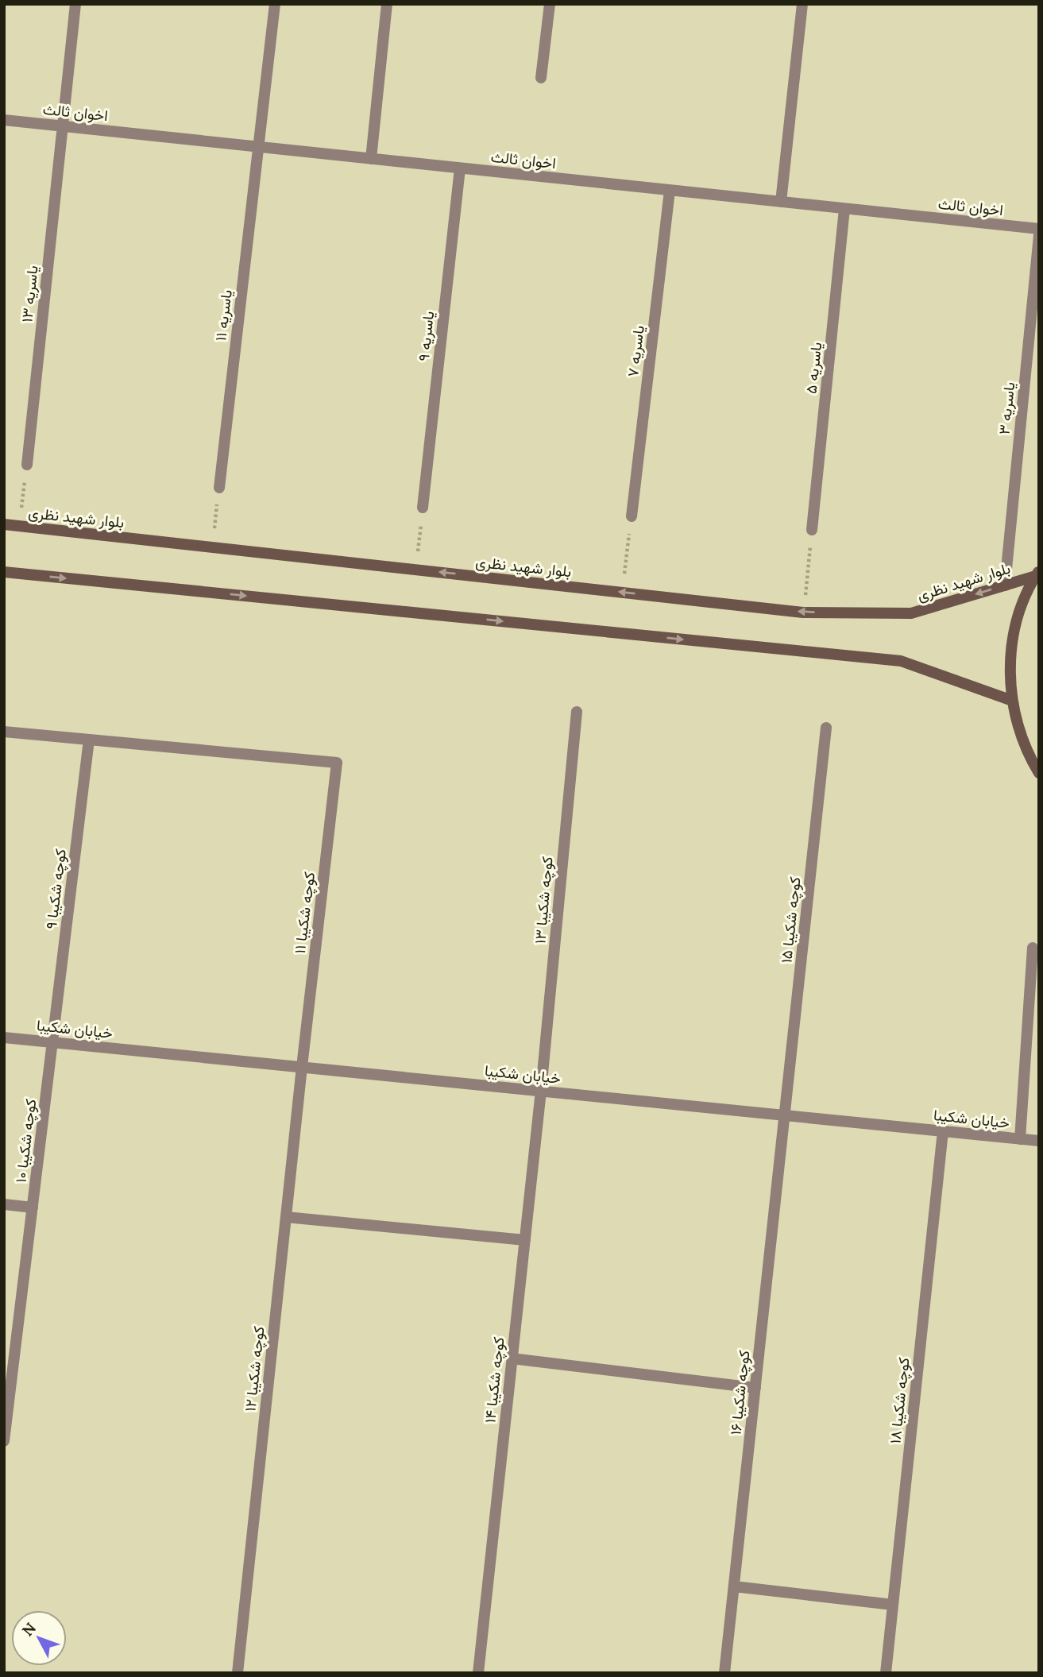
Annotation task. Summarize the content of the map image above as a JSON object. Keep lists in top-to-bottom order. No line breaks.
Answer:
{"streets":{"main road":["بلوار شهید نظری"],"street":["اخوان ثالث","یاسریه ۱۳","یاسریه ۱۱","یاسریه ۹","یاسریه ۷","یاسریه ۵","یاسریه ۳","کوچه شکیبا ۹","کوچه شکیبا ۱۳","کوچه شکیبا ۱۱","کوچه شکیبا ۱۵","خیابان شکیبا","کوچه شکیبا ۱۰","کوچه شکیبا ۱۲","کوچه شکیبا ۱۴","کوچه شکیبا ۱۶","کوچه شکیبا ۱۸"]},"crossings":[["اخوان ثالث","یاسریه ۱۳"],["اخوان ثالث","یاسریه ۱۱"],["اخوان ثالث","یاسریه ۹"],["اخوان ثالث","یاسریه ۷"],["اخوان ثالث","یاسریه ۵"],["یاسریه ۳","بلوار شهید نظری"],["کوچه شکیبا ۹","کوچه شکیبا ۱۱"],["کوچه شکیبا ۹","خیابان شکیبا"],["کوچه شکیبا ۹","کوچه شکیبا ۱۰"],["کوچه شکیبا ۱۳","خیابان شکیبا"],["کوچه شکیبا ۱۳","کوچه شکیبا ۱۴"],["کوچه شکیبا ۱۱","خیابان شکیبا"],["کوچه شکیبا ۱۱","کوچه شکیبا ۱۲"],["کوچه شکیبا ۱۵","خیابان شکیبا"],["کوچه شکیبا ۱۵","کوچه شکیبا ۱۶"],["خیابان شکیبا","کوچه شکیبا ۱۰"],["خیابان شکیبا","کوچه شکیبا ۱۲"],["خیابان شکیبا","کوچه شکیبا ۱۴"],["خیابان شکیبا","کوچه شکیبا ۱۶"],["خیابان شکیبا","کوچه شکیبا ۱۸"]],"north":"top left"}
